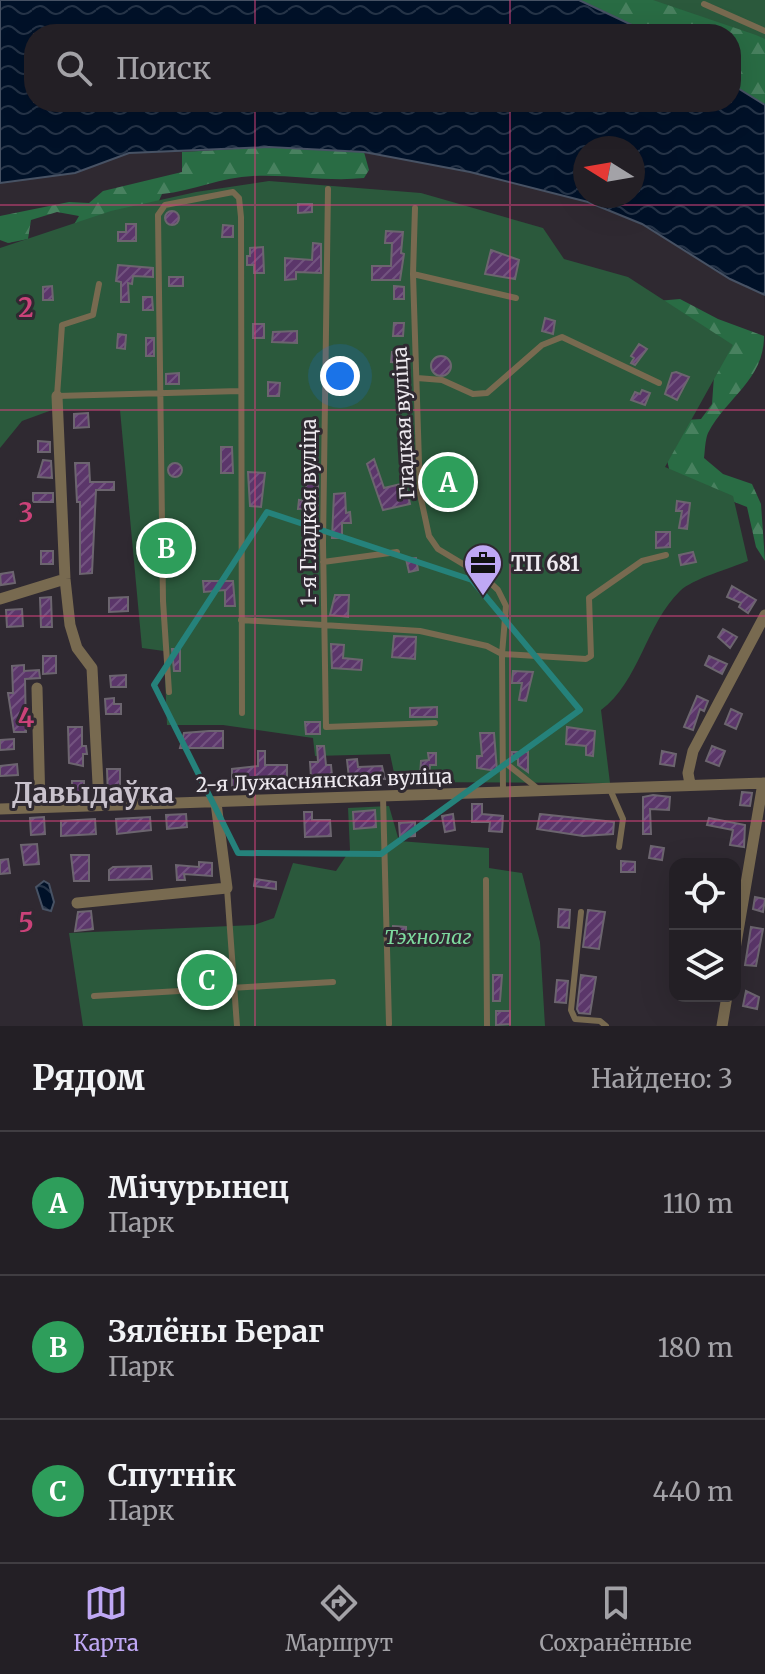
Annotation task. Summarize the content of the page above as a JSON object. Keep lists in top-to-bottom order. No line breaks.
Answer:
{"streets":{"street":["2-я Лужаснянская вуліца"],"lane":["Гладкая вуліца","1-я Гладкая вуліца"]},"crossings":[["Гладкая вуліца","2-я Лужаснянская вуліца"]],"districts":["Давыдаўка"],"parks":["Тэхнолаг"],"places":{"office":["ТП 681"]},"north":"left","page":{"search":"Поиск","pins":["A","B","C"],"heading":["Рядом","Найдено: 3"],"list":[{"mark":"A","name":"Мічурынец","note":"Парк","value":"110 m"},{"mark":"B","name":"Зялёны Бераг","note":"Парк","value":"180 m"},{"mark":"C","name":"Спутнік","note":"Парк","value":"440 m"}],"nav":["Карта","Маршрут","Сохранённые"]},"grid":{"rows":["2","3","4","5"]}}
